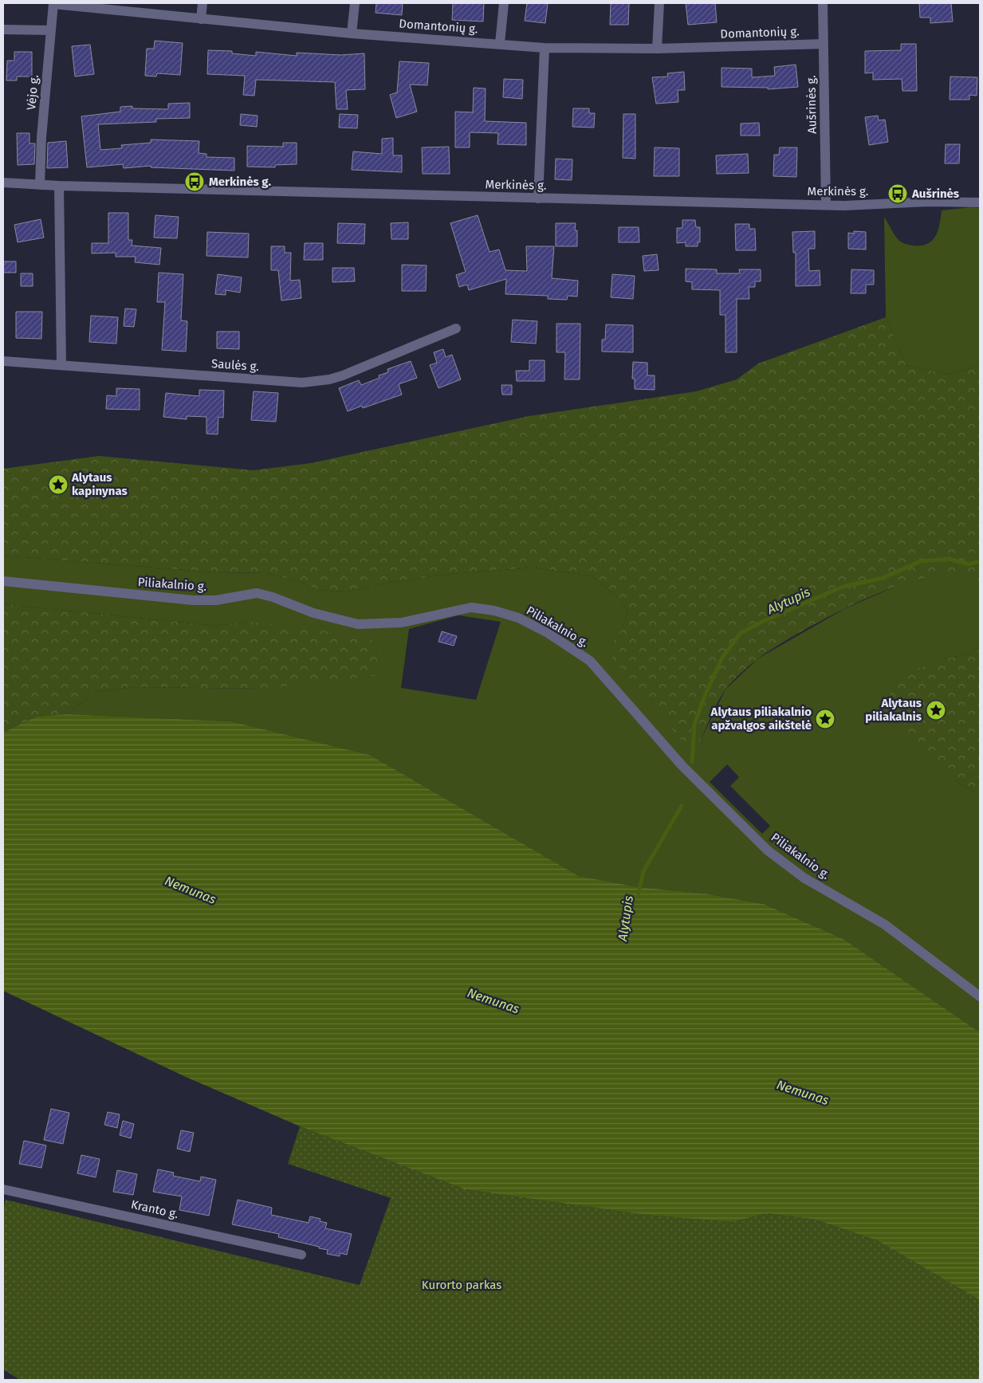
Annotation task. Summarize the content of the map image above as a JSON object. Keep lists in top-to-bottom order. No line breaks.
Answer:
{"streets":{"street":["Domantonių g.","Vėjo g.","Aušrinės g.","Merkinės g.","Saulės g.","Piliakalnio g.","Kranto g."]},"crossings":[["Domantonių g.","Vėjo g."],["Domantonių g.","Aušrinės g."],["Vėjo g.","Merkinės g."],["Aušrinės g.","Merkinės g."]],"water":["Alytupis","Nemunas"],"parks":["Kurorto parkas"],"places":{"bus stop":["Merkinės g.","Aušrinės"],"place":["Alytaus kapinynas","Alytaus piliakalnis","Alytaus piliakalnio apžvalgos aikštelė"]}}
